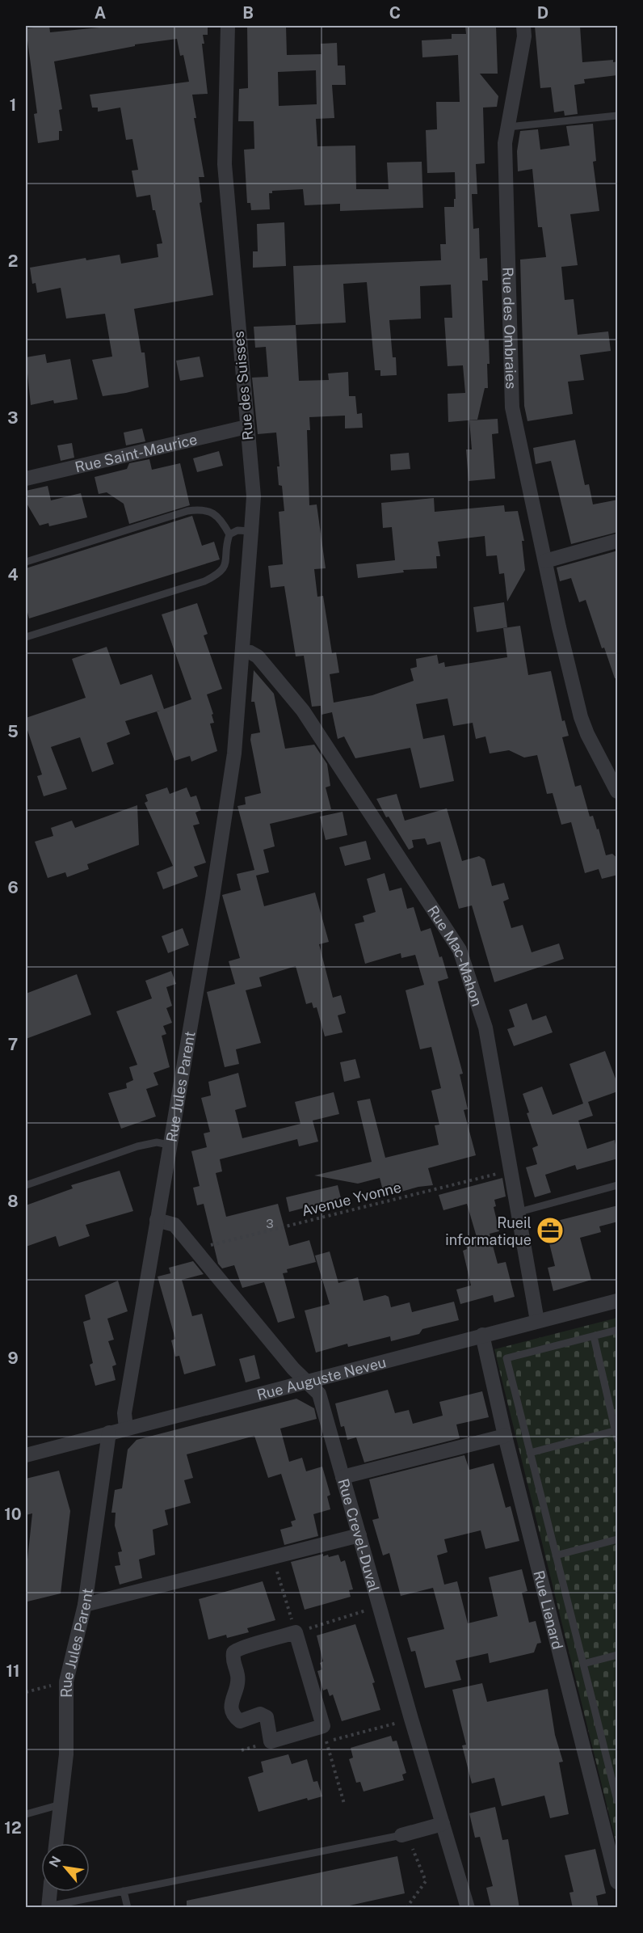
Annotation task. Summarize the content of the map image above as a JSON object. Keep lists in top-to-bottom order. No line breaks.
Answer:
{"streets":{"street":["Rue des Ombraies","Rue des Suisses","Rue Saint-Maurice","Rue Mac-Mahon","Rue Jules Parent","Rue Auguste Neveu","Rue Crevel-Duval","Rue Lienard"],"path":["Avenue Yvonne"]},"crossings":[["Rue des Suisses","Rue Saint-Maurice"],["Rue des Suisses","Rue Mac-Mahon"],["Rue des Suisses","Rue Jules Parent"],["Rue Mac-Mahon","Avenue Yvonne"],["Rue Mac-Mahon","Rue Auguste Neveu"],["Rue Jules Parent","Rue Auguste Neveu"],["Rue Jules Parent","Rue Crevel-Duval"],["Avenue Yvonne","Rue Crevel-Duval"],["Rue Auguste Neveu","Rue Crevel-Duval"],["Rue Auguste Neveu","Rue Lienard"]],"places":{"office":["Rueil informatique"]},"house_numbers":["3"],"north":"top left","grid":{"columns":["A","B","C","D"],"rows":["1","2","3","4","5","6","7","8","9","10","11","12"]}}
